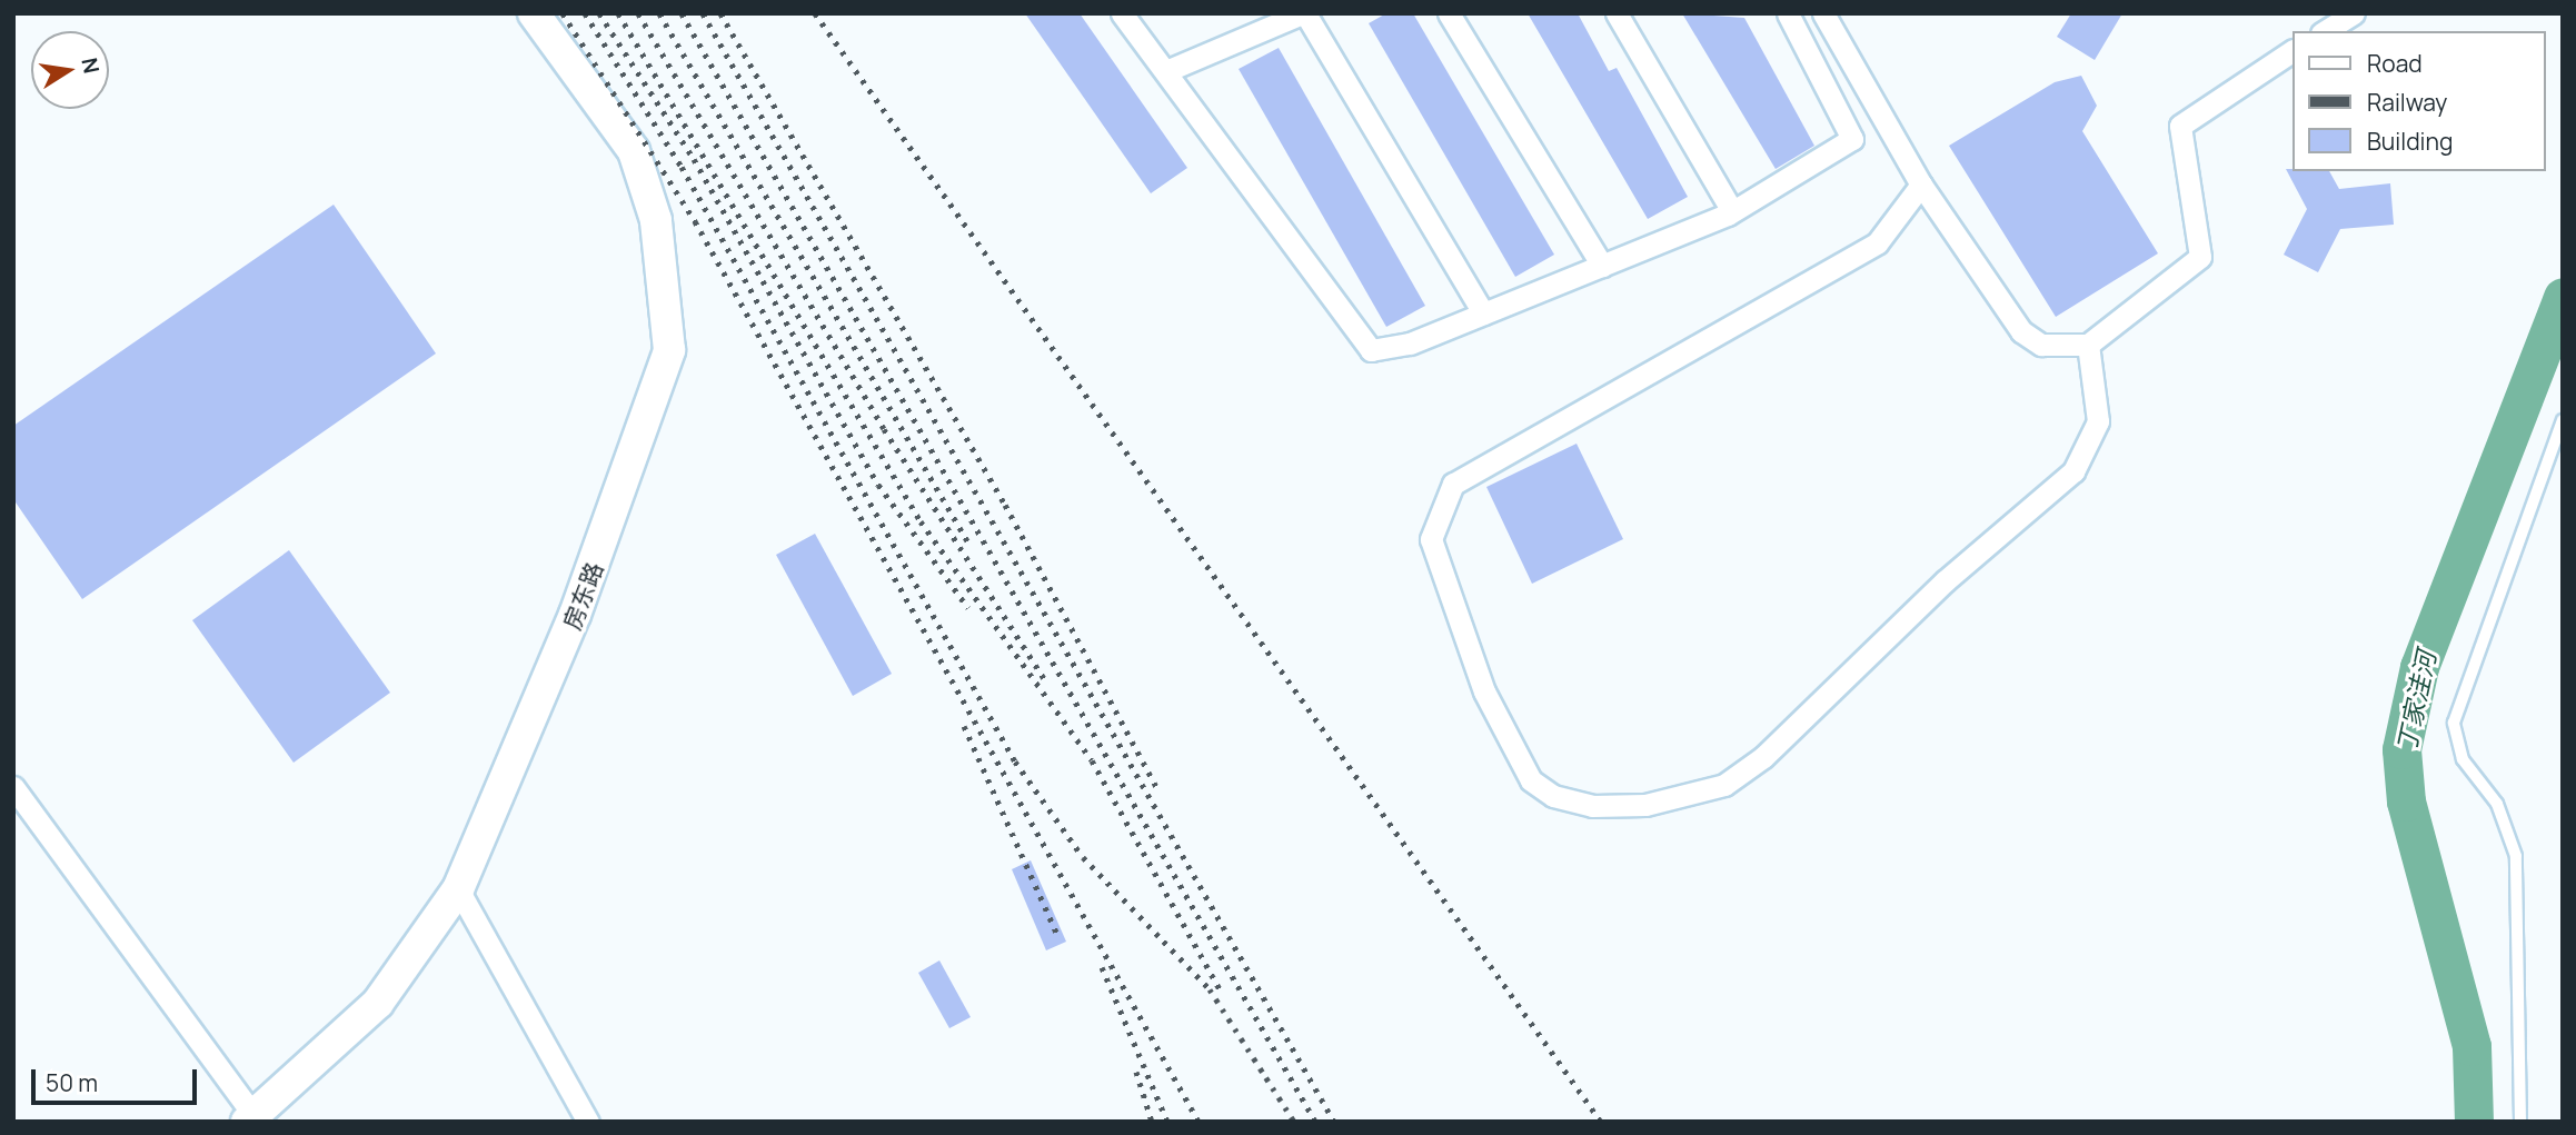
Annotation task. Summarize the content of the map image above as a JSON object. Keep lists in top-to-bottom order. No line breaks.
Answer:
{"streets":{"main road":["房东路"]},"water":["丁家洼河"],"legend":["Road","Railway","Building"],"scale_bar":"50 m","north":"right"}
